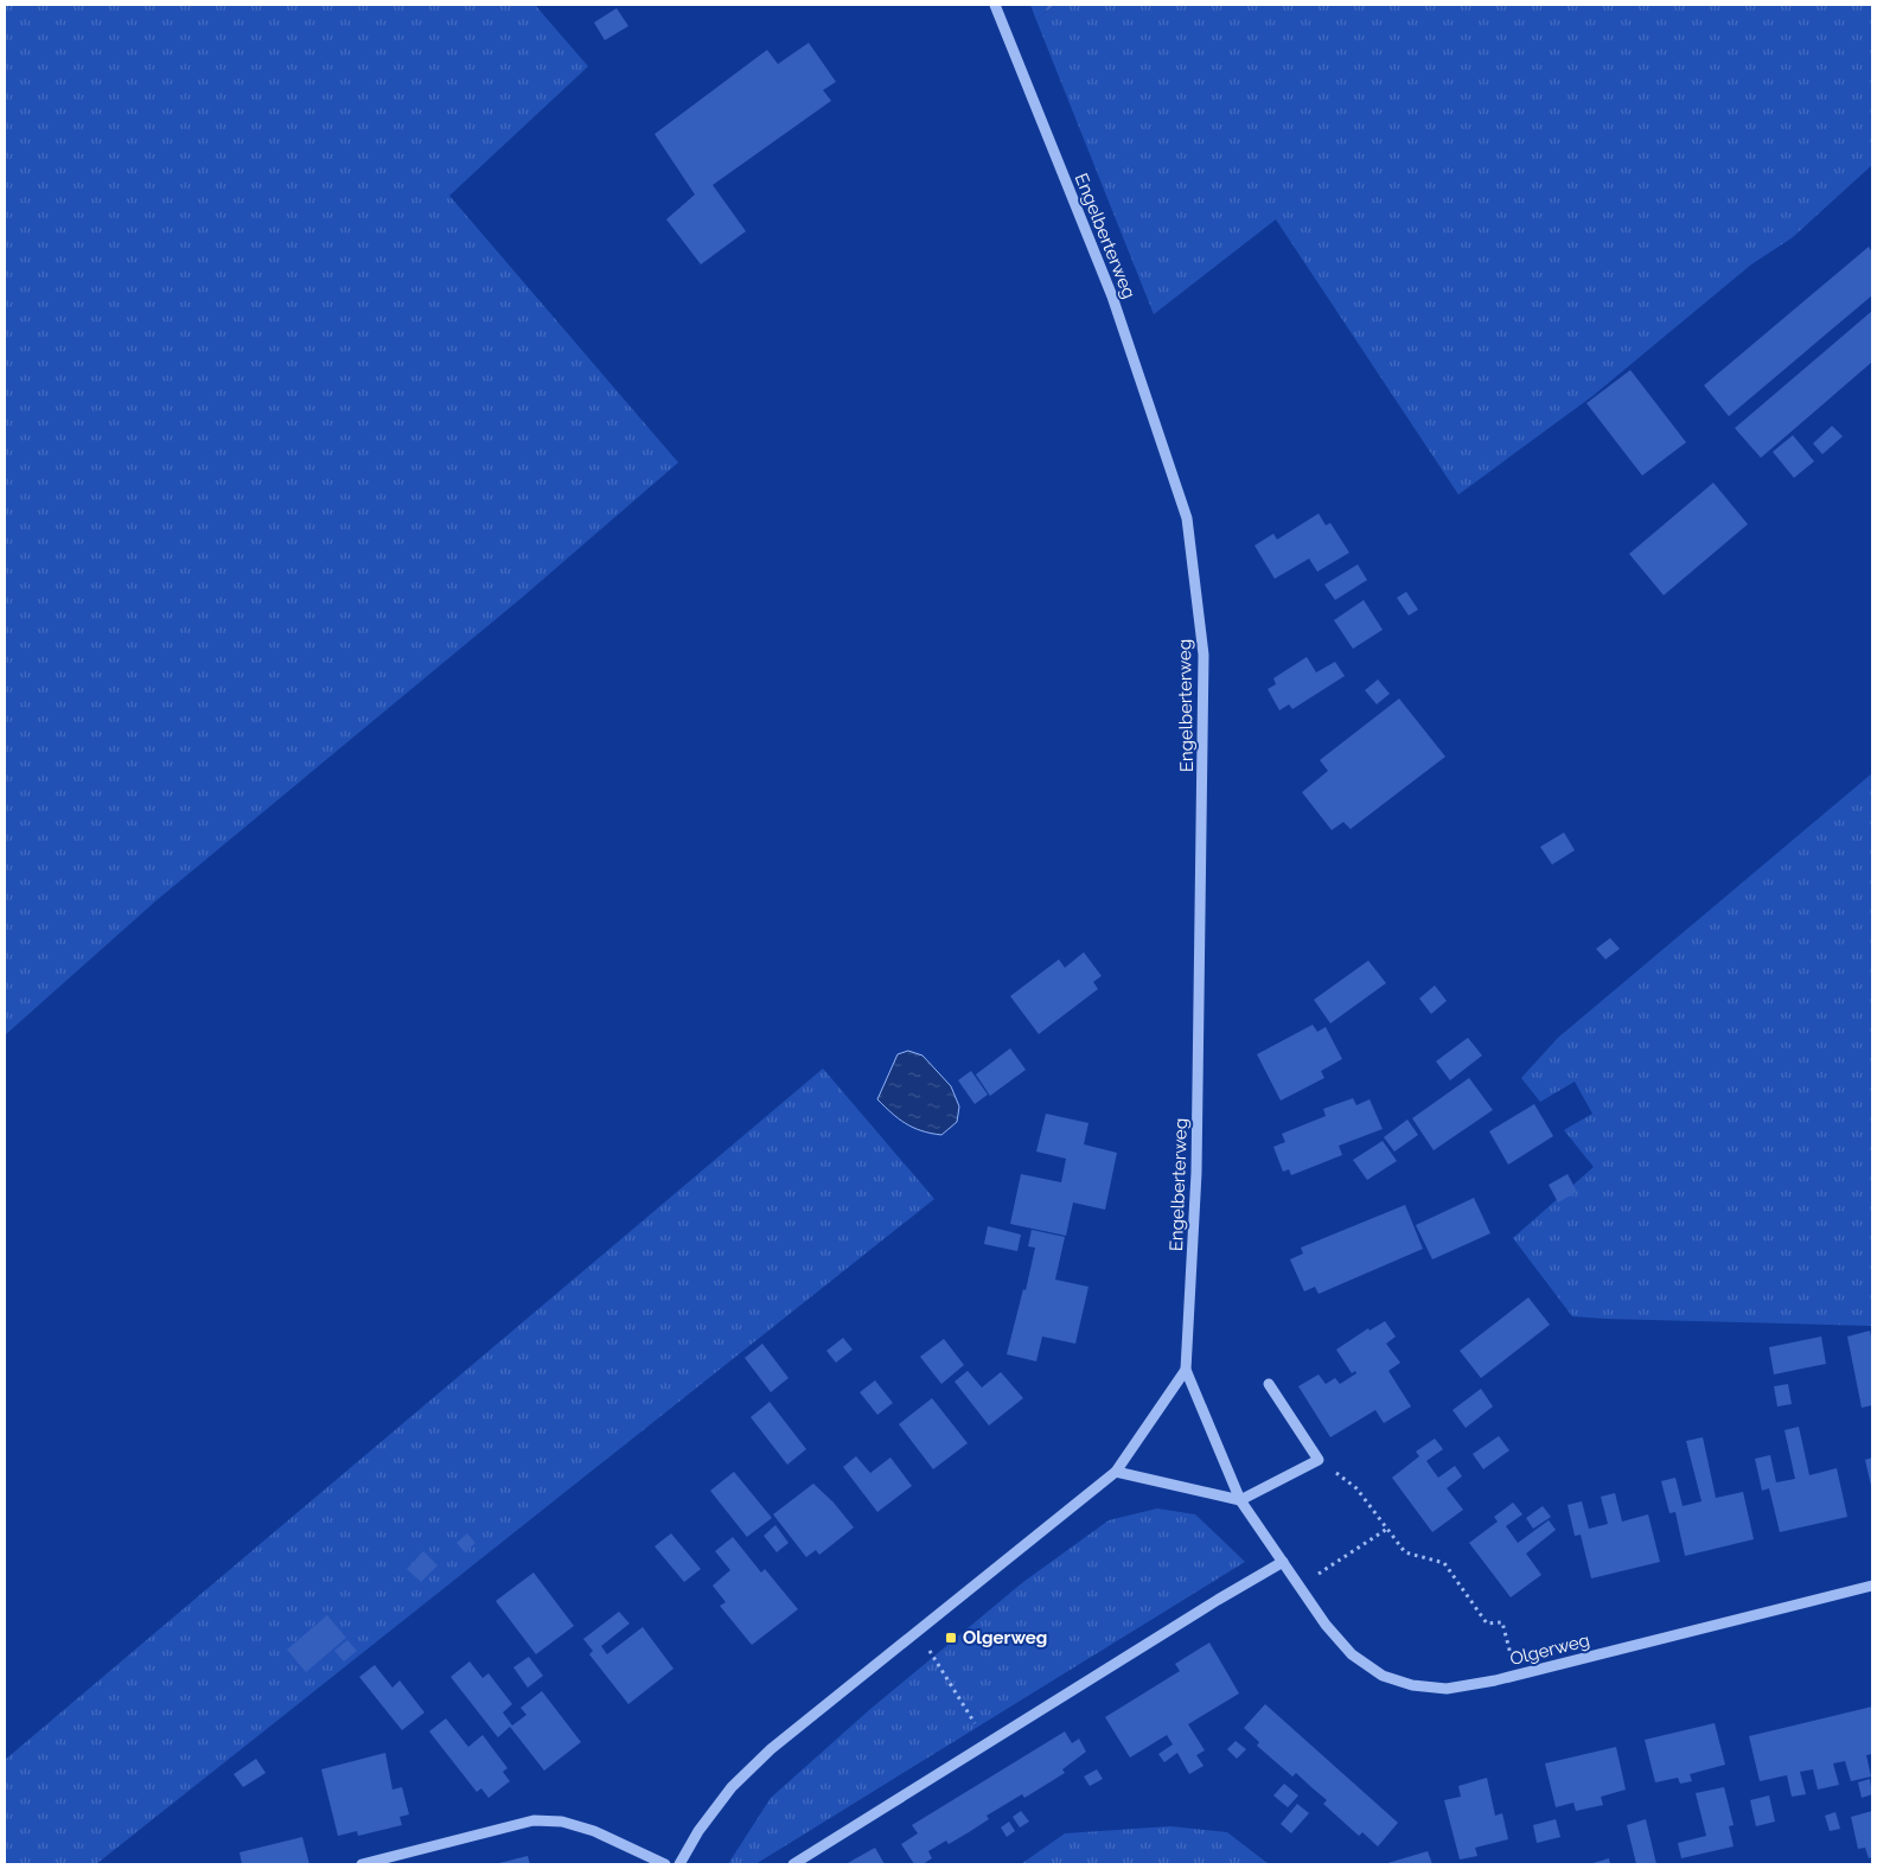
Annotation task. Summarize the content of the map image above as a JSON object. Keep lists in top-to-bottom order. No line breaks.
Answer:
{"streets":{"street":["Engelberterweg","Olgerweg"]},"crossings":[["Engelberterweg","Olgerweg"]],"places":{"transit":["Olgerweg"]}}
